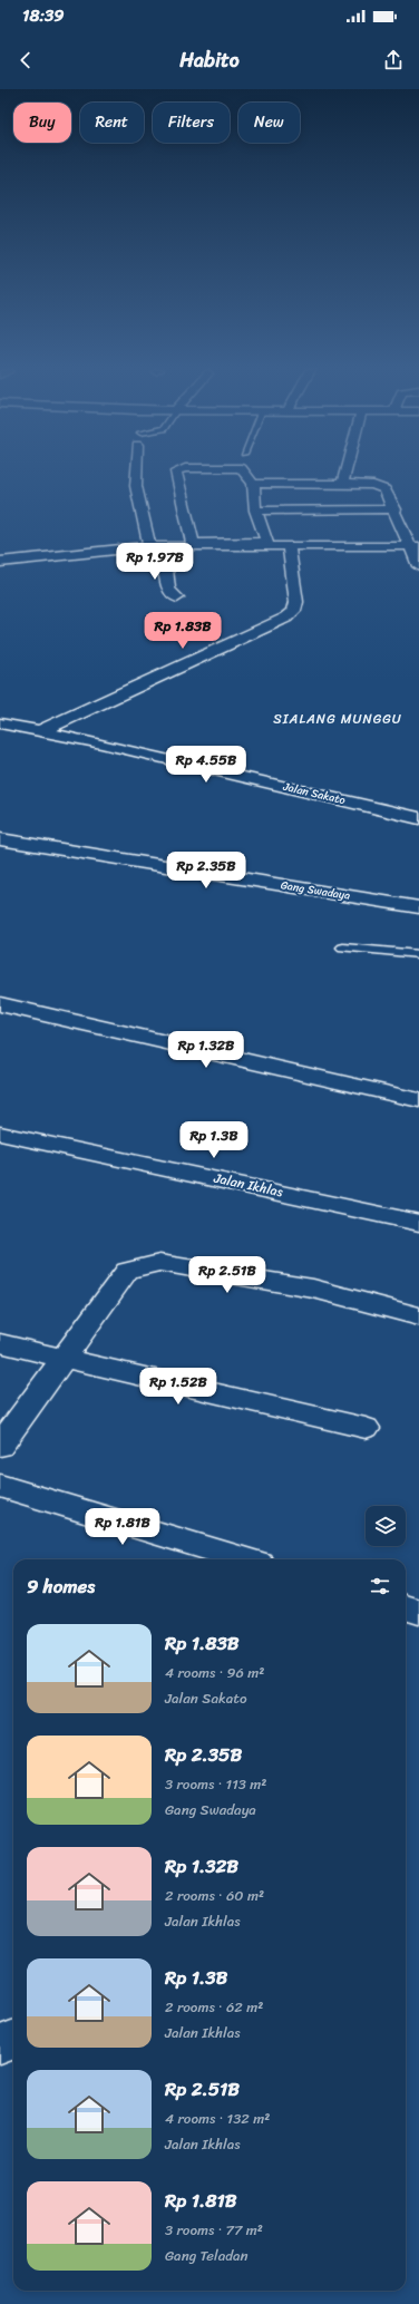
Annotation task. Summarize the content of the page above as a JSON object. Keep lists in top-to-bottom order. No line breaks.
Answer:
{"streets":{"street":["Jalan Sakato","Gang Swadaya","Jalan Ikhlas"]},"districts":["SIALANG MUNGGU"],"page":{"status":"18:39","header":"Habito","chip":["Buy","Rent","Filters","New"],"price":["Rp 1.97B","Rp 1.83B","Rp 4.55B","Rp 2.35B","Rp 1.32B","Rp 1.3B","Rp 2.51B","Rp 1.52B","Rp 1.81B"],"heading":"9 homes","list":[{"name":"Rp 1.83B","note":"4 rooms · 96 m² · Jalan Sakato"},{"name":"Rp 2.35B","note":"3 rooms · 113 m² · Gang Swadaya"},{"name":"Rp 1.32B","note":"2 rooms · 60 m² · Jalan Ikhlas"},{"name":"Rp 1.3B","note":"2 rooms · 62 m² · Jalan Ikhlas"},{"name":"Rp 2.51B","note":"4 rooms · 132 m² · Jalan Ikhlas"},{"name":"Rp 1.81B","note":"3 rooms · 77 m² · Gang Teladan"}]}}
